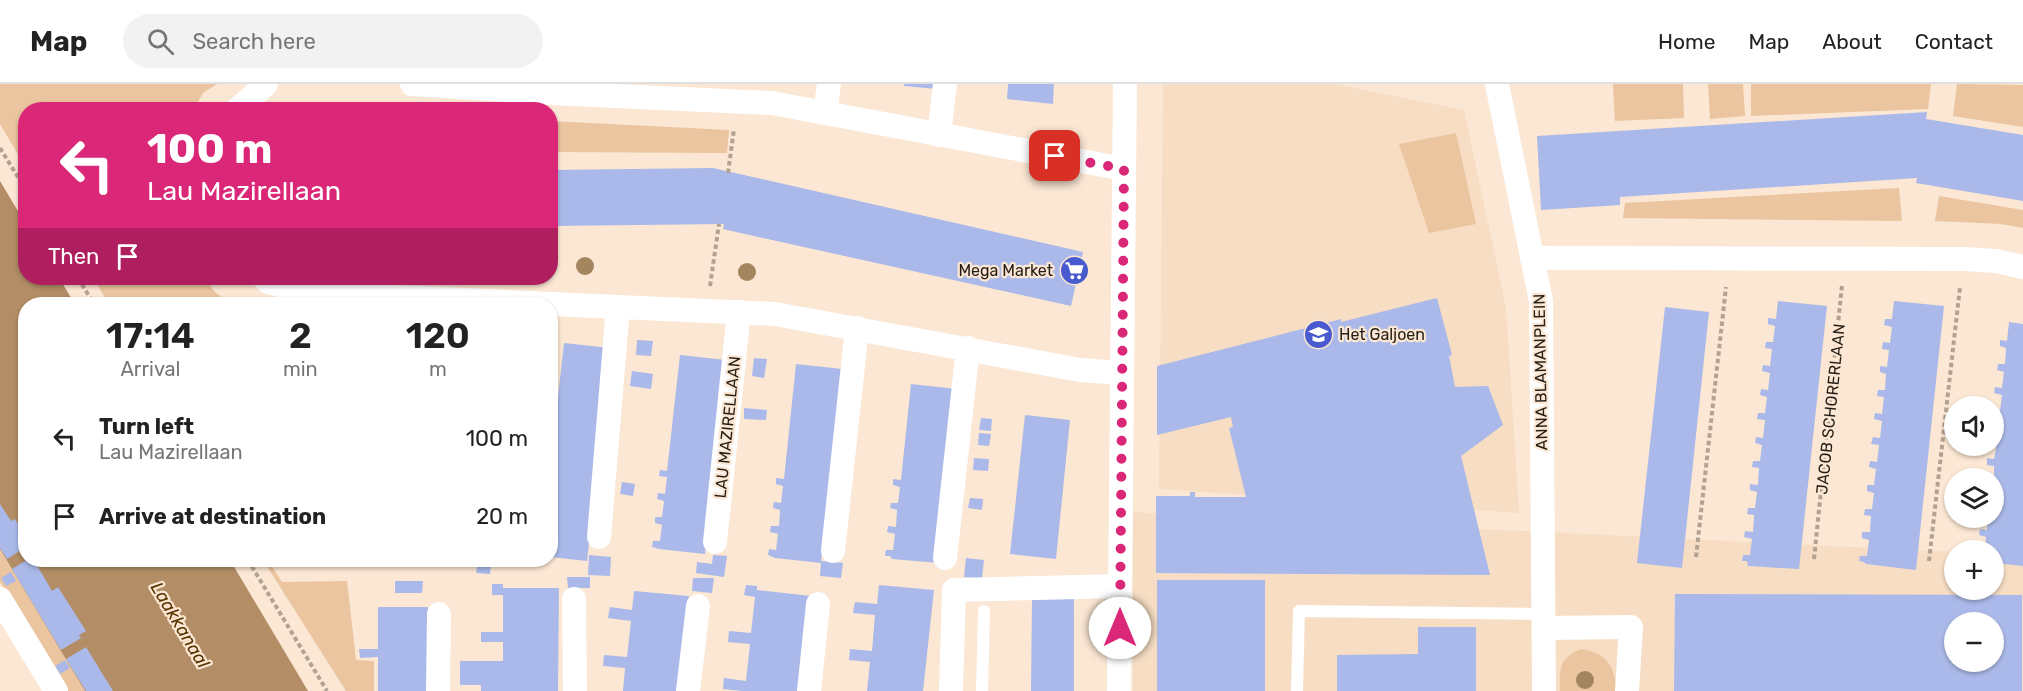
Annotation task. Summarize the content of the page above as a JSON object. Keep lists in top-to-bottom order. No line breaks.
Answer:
{"streets":{"street":["ANNA BLAMANPLEIN","LAU MAZIRELLAAN"],"path":["JACOB SCHORERLAAN"]},"water":["Laakkanaal"],"places":{"supermarket":["Mega Market"],"school or university":["Het Galjoen"]},"page":{"header":"Map","search":"Search here","nav":["Home","Map","About","Contact"],"turn":["100 m","Lau Mazirellaan"],"then":"Then","eta":["17:14","Arrival","2","min","120","m"],"map_buttons":["+","−"],"list":[{"name":"Turn left","note":"Lau Mazirellaan","value":"100 m"},{"name":"Arrive at destination","value":"20 m"}]}}
